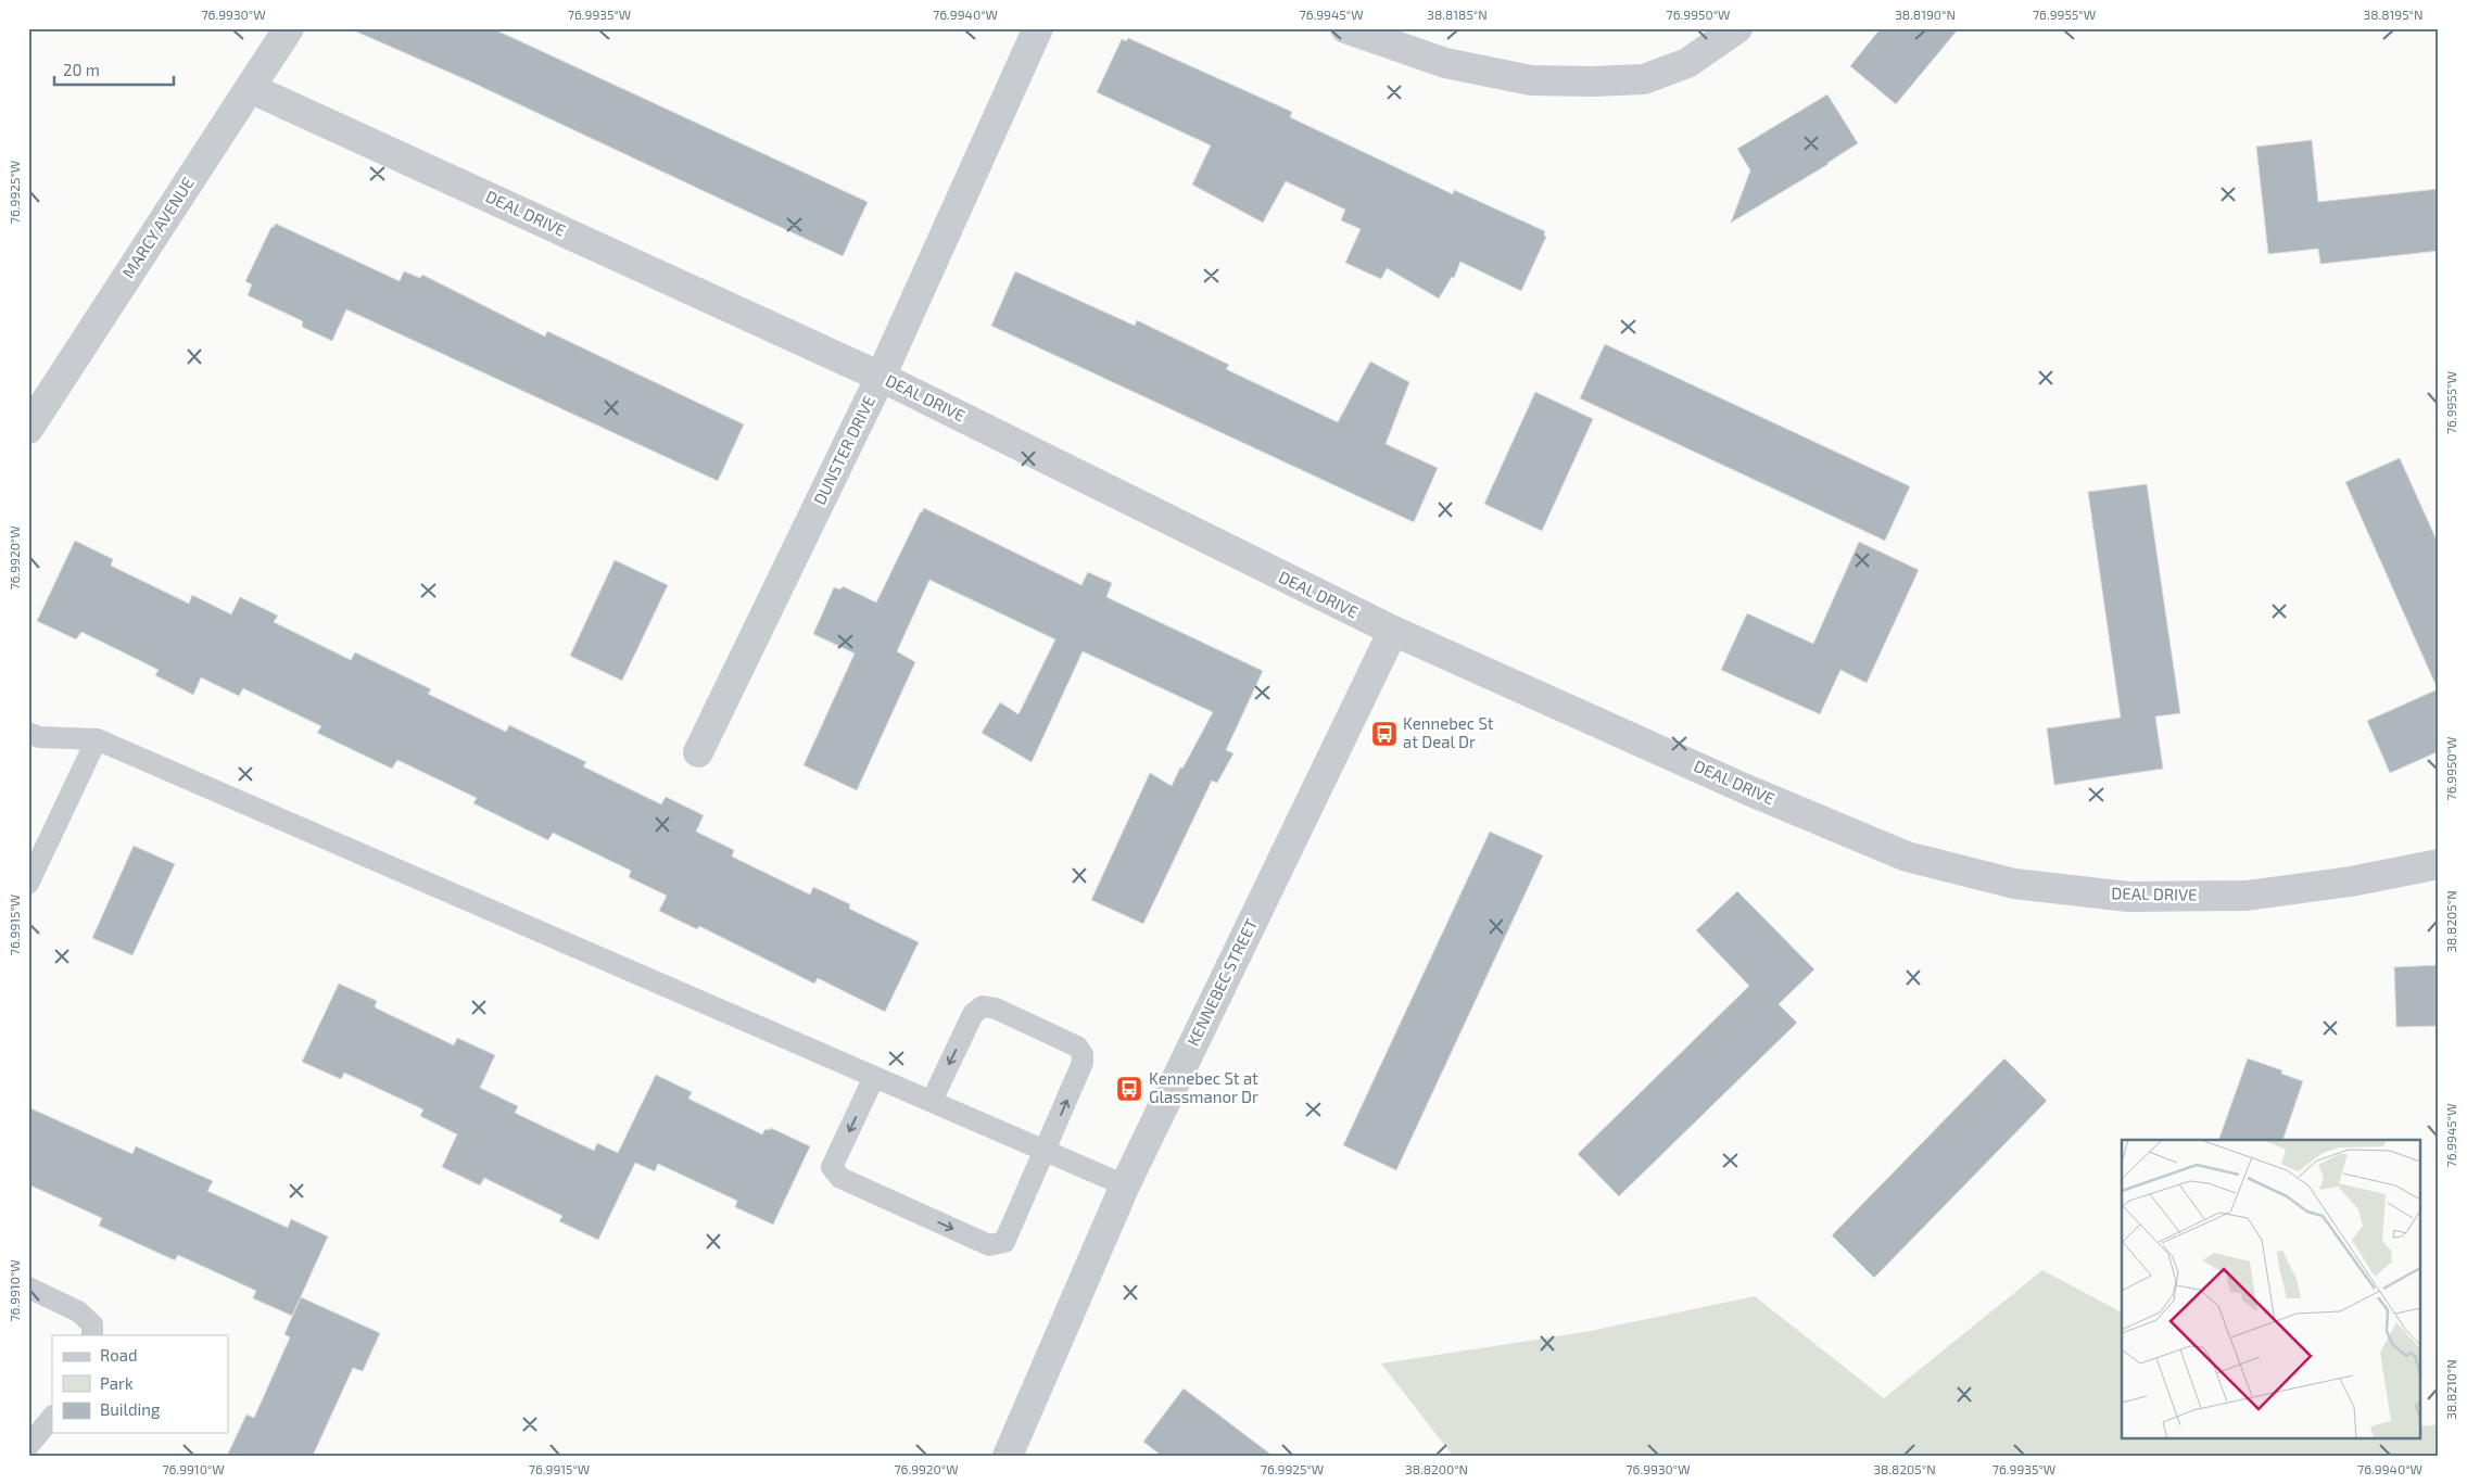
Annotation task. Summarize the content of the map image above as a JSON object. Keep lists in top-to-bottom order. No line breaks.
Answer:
{"streets":{"street":["DEAL DRIVE","MARCY AVENUE","DUNSTER DRIVE","KENNEBEC STREET"]},"crossings":[["DEAL DRIVE","MARCY AVENUE"],["DEAL DRIVE","DUNSTER DRIVE"],["DEAL DRIVE","KENNEBEC STREET"]],"places":{"bus stop":["Kennebec St at Deal Dr","Kennebec St at Glassmanor Dr"]},"legend":["Road","Park","Building"],"scale_bar":"20 m","coordinates":["76.9930°W","76.9935°W","76.9940°W","76.9945°W","38.8185°N","76.9950°W","38.8190°N","76.9955°W","38.8195°N","76.9925°W","76.9920°W","38.8205°N","76.9915°W","76.9910°W","38.8210°N","38.8200°N"]}
